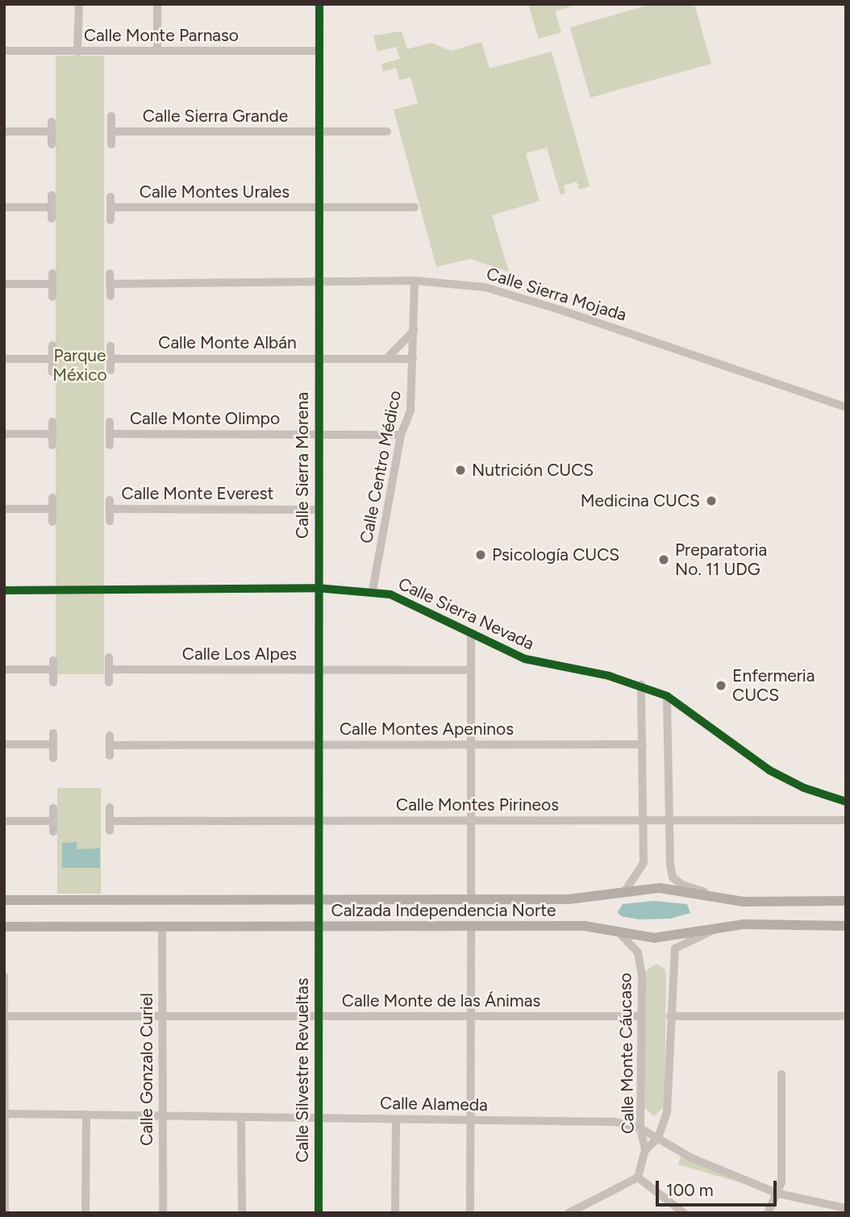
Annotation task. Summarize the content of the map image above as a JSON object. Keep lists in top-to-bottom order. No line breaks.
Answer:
{"streets":{"main road":["Calzada Independencia Norte"],"street":["Calle Monte Parnaso","Calle Sierra Grande","Calle Montes Urales","Calle Sierra Mojada","Calle Monte Albán","Calle Monte Olimpo","Calle Sierra Morena","Calle Centro Médico","Calle Monte Everest","Calle Sierra Nevada","Calle Los Alpes","Calle Montes Apeninos","Calle Montes Pirineos","Calle Monte de las Ánimas","Calle Monte Cáucaso","Calle Gonzalo Curiel","Calle Silvestre Revueltas","Calle Alameda"]},"crossings":[["Calle Monte Parnaso","Calle Sierra Morena"],["Calle Sierra Grande","Calle Sierra Morena"],["Calle Montes Urales","Calle Sierra Morena"],["Calle Sierra Mojada","Calle Sierra Morena"],["Calle Sierra Mojada","Calle Centro Médico"],["Calle Monte Albán","Calle Sierra Morena"],["Calle Monte Albán","Calle Centro Médico"],["Calle Monte Olimpo","Calle Sierra Morena"],["Calle Monte Olimpo","Calle Centro Médico"],["Calle Sierra Morena","Calle Monte Everest"],["Calle Sierra Morena","Calle Sierra Nevada"],["Calle Sierra Morena","Calle Los Alpes"],["Calle Sierra Morena","Calle Montes Apeninos"],["Calle Sierra Morena","Calle Montes Pirineos"],["Calle Sierra Morena","Calzada Independencia Norte"],["Calle Sierra Morena","Calle Silvestre Revueltas"],["Calle Centro Médico","Calle Sierra Nevada"],["Calzada Independencia Norte","Calle Monte Cáucaso"],["Calzada Independencia Norte","Calle Gonzalo Curiel"],["Calzada Independencia Norte","Calle Silvestre Revueltas"],["Calle Monte de las Ánimas","Calle Monte Cáucaso"],["Calle Monte de las Ánimas","Calle Gonzalo Curiel"],["Calle Monte de las Ánimas","Calle Silvestre Revueltas"],["Calle Monte Cáucaso","Calle Alameda"],["Calle Gonzalo Curiel","Calle Alameda"],["Calle Silvestre Revueltas","Calle Alameda"]],"parks":["Parque México"],"places":["Nutrición CUCS","Medicina CUCS","Psicología CUCS","Preparatoria No. 11 UDG","Enfermeria CUCS"],"scale_bar":"100 m"}
